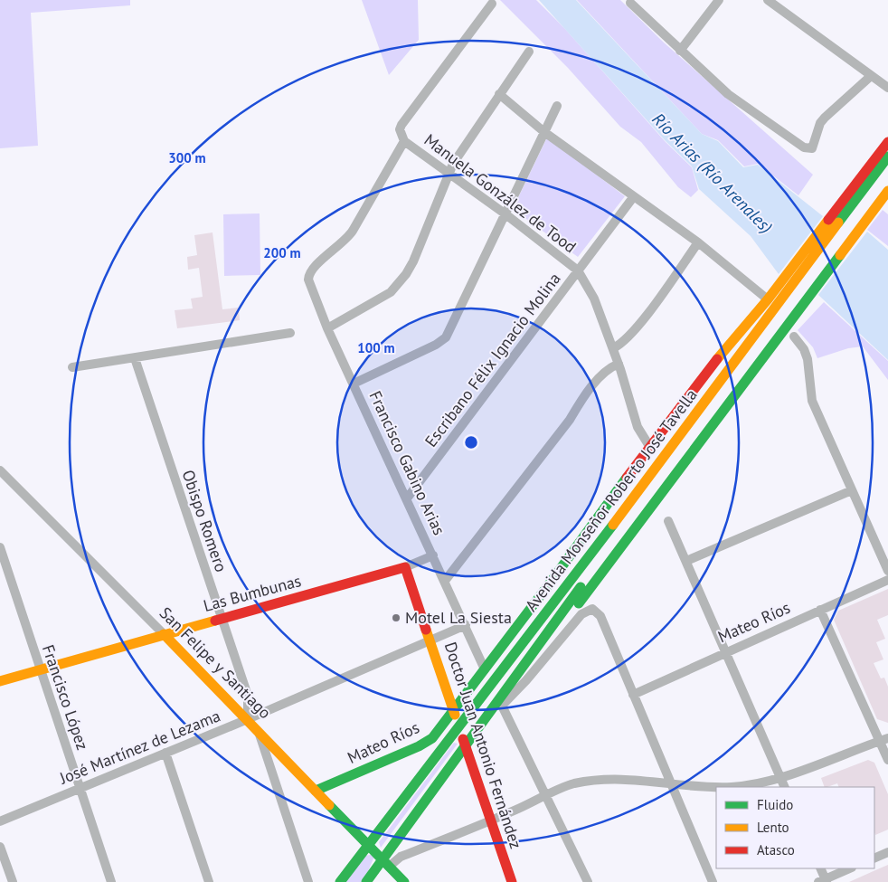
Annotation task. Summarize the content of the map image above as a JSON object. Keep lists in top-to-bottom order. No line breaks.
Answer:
{"streets":{"main road":["Avenida Monseñor Roberto José Tavella","Las Bumbunas","Mateo Ríos","San Felipe y Santiago","Doctor Juan Antonio Fernández"],"street":["Manuela González de Tood","Escribano Félix Ignacio Molina","Francisco Gabino Arias","Obispo Romero","Francisco López","José Martínez de Lezama"]},"crossings":[["Manuela González de Tood","Escribano Félix Ignacio Molina"],["Manuela González de Tood","Francisco Gabino Arias"],["Manuela González de Tood","Mateo Ríos"],["Escribano Félix Ignacio Molina","Francisco Gabino Arias"],["Francisco Gabino Arias","Las Bumbunas"],["Francisco Gabino Arias","Mateo Ríos"],["Francisco Gabino Arias","José Martínez de Lezama"],["Avenida Monseñor Roberto José Tavella","Mateo Ríos"],["Avenida Monseñor Roberto José Tavella","San Felipe y Santiago"],["Avenida Monseñor Roberto José Tavella","Doctor Juan Antonio Fernández"],["Obispo Romero","Las Bumbunas"],["Obispo Romero","San Felipe y Santiago"],["Obispo Romero","José Martínez de Lezama"],["Las Bumbunas","San Felipe y Santiago"],["Las Bumbunas","Francisco López"],["Las Bumbunas","Doctor Juan Antonio Fernández"],["Mateo Ríos","San Felipe y Santiago"],["Mateo Ríos","Doctor Juan Antonio Fernández"],["San Felipe y Santiago","José Martínez de Lezama"],["Francisco López","José Martínez de Lezama"],["Doctor Juan Antonio Fernández","José Martínez de Lezama"]],"water":["Río Arias (Río Arenales)"],"places":["Motel La Siesta"],"legend":["Fluido","Lento","Atasco"],"rings":["300 m","200 m","100 m"]}
